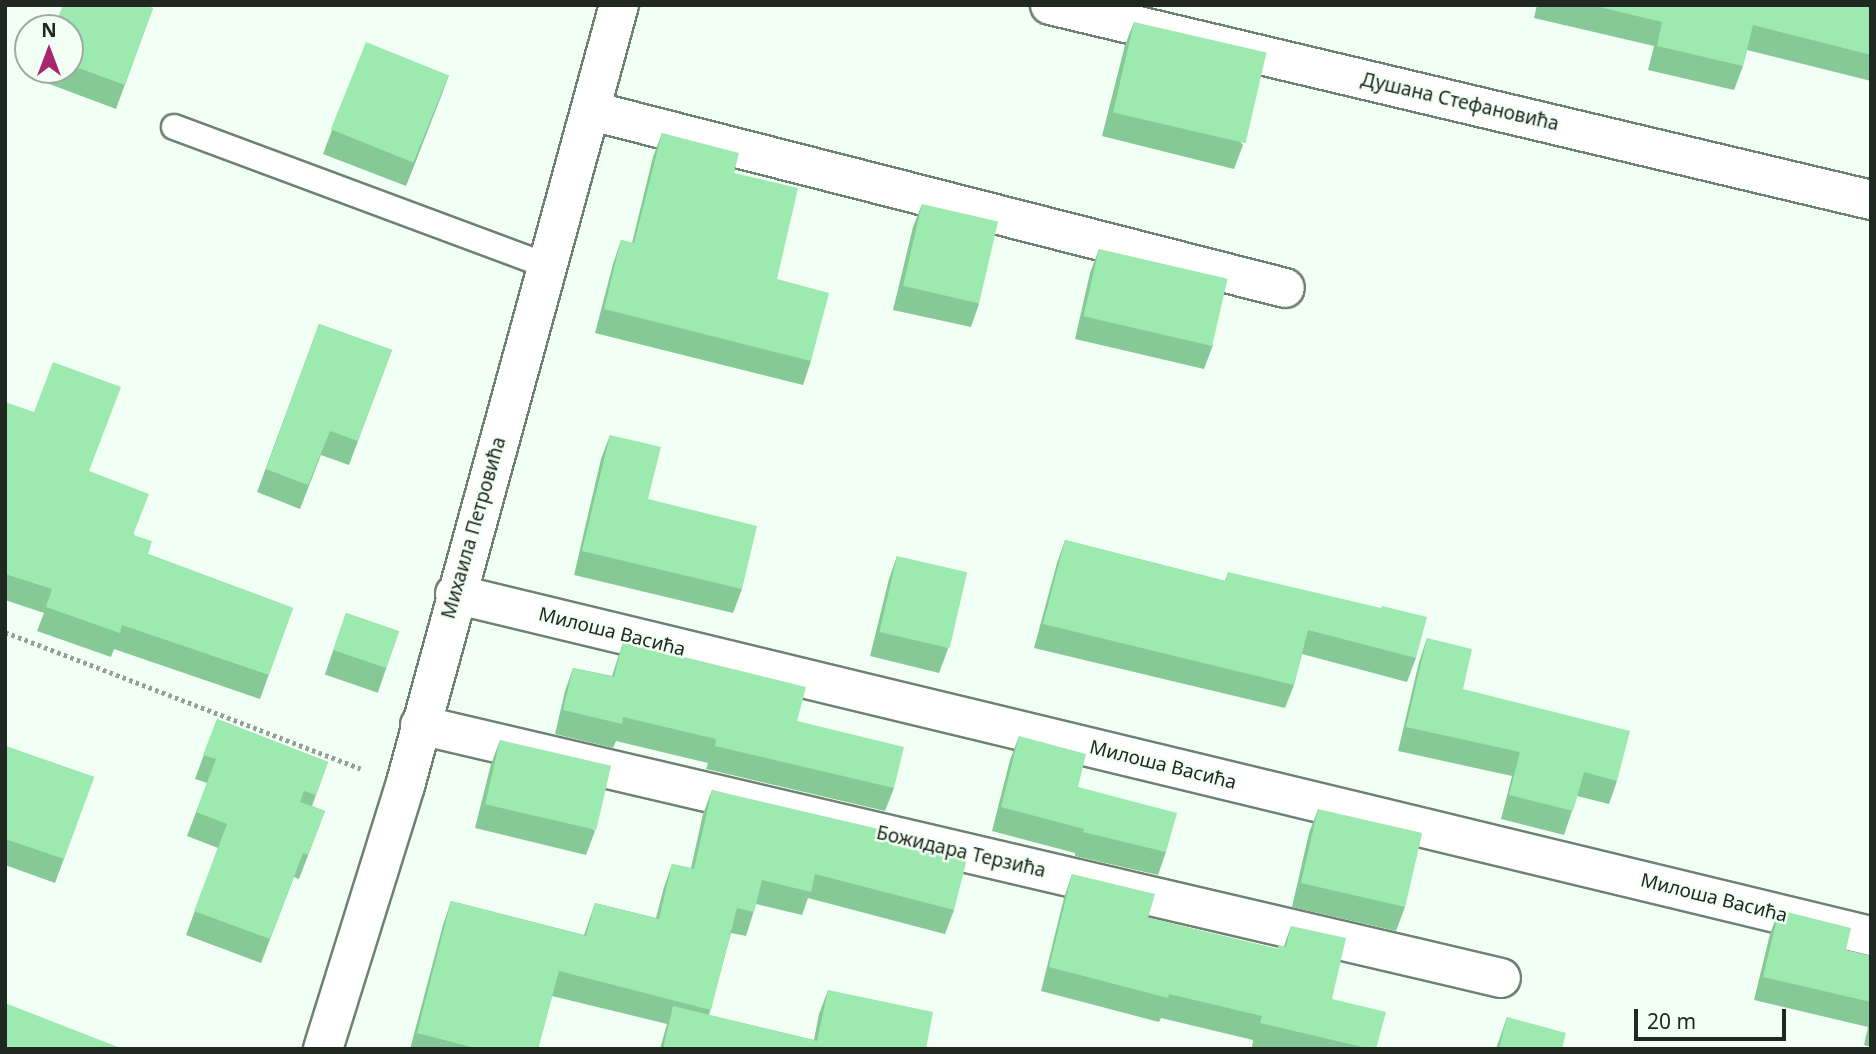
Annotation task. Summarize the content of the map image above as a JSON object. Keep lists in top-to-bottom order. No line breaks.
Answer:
{"streets":{"street":["Душана Стефановића","Михаила Петровића","Милоша Васића","Божидара Терзића"]},"crossings":[["Михаила Петровића","Милоша Васића"],["Михаила Петровића","Божидара Терзића"]],"scale_bar":"20 m","north":"top"}
